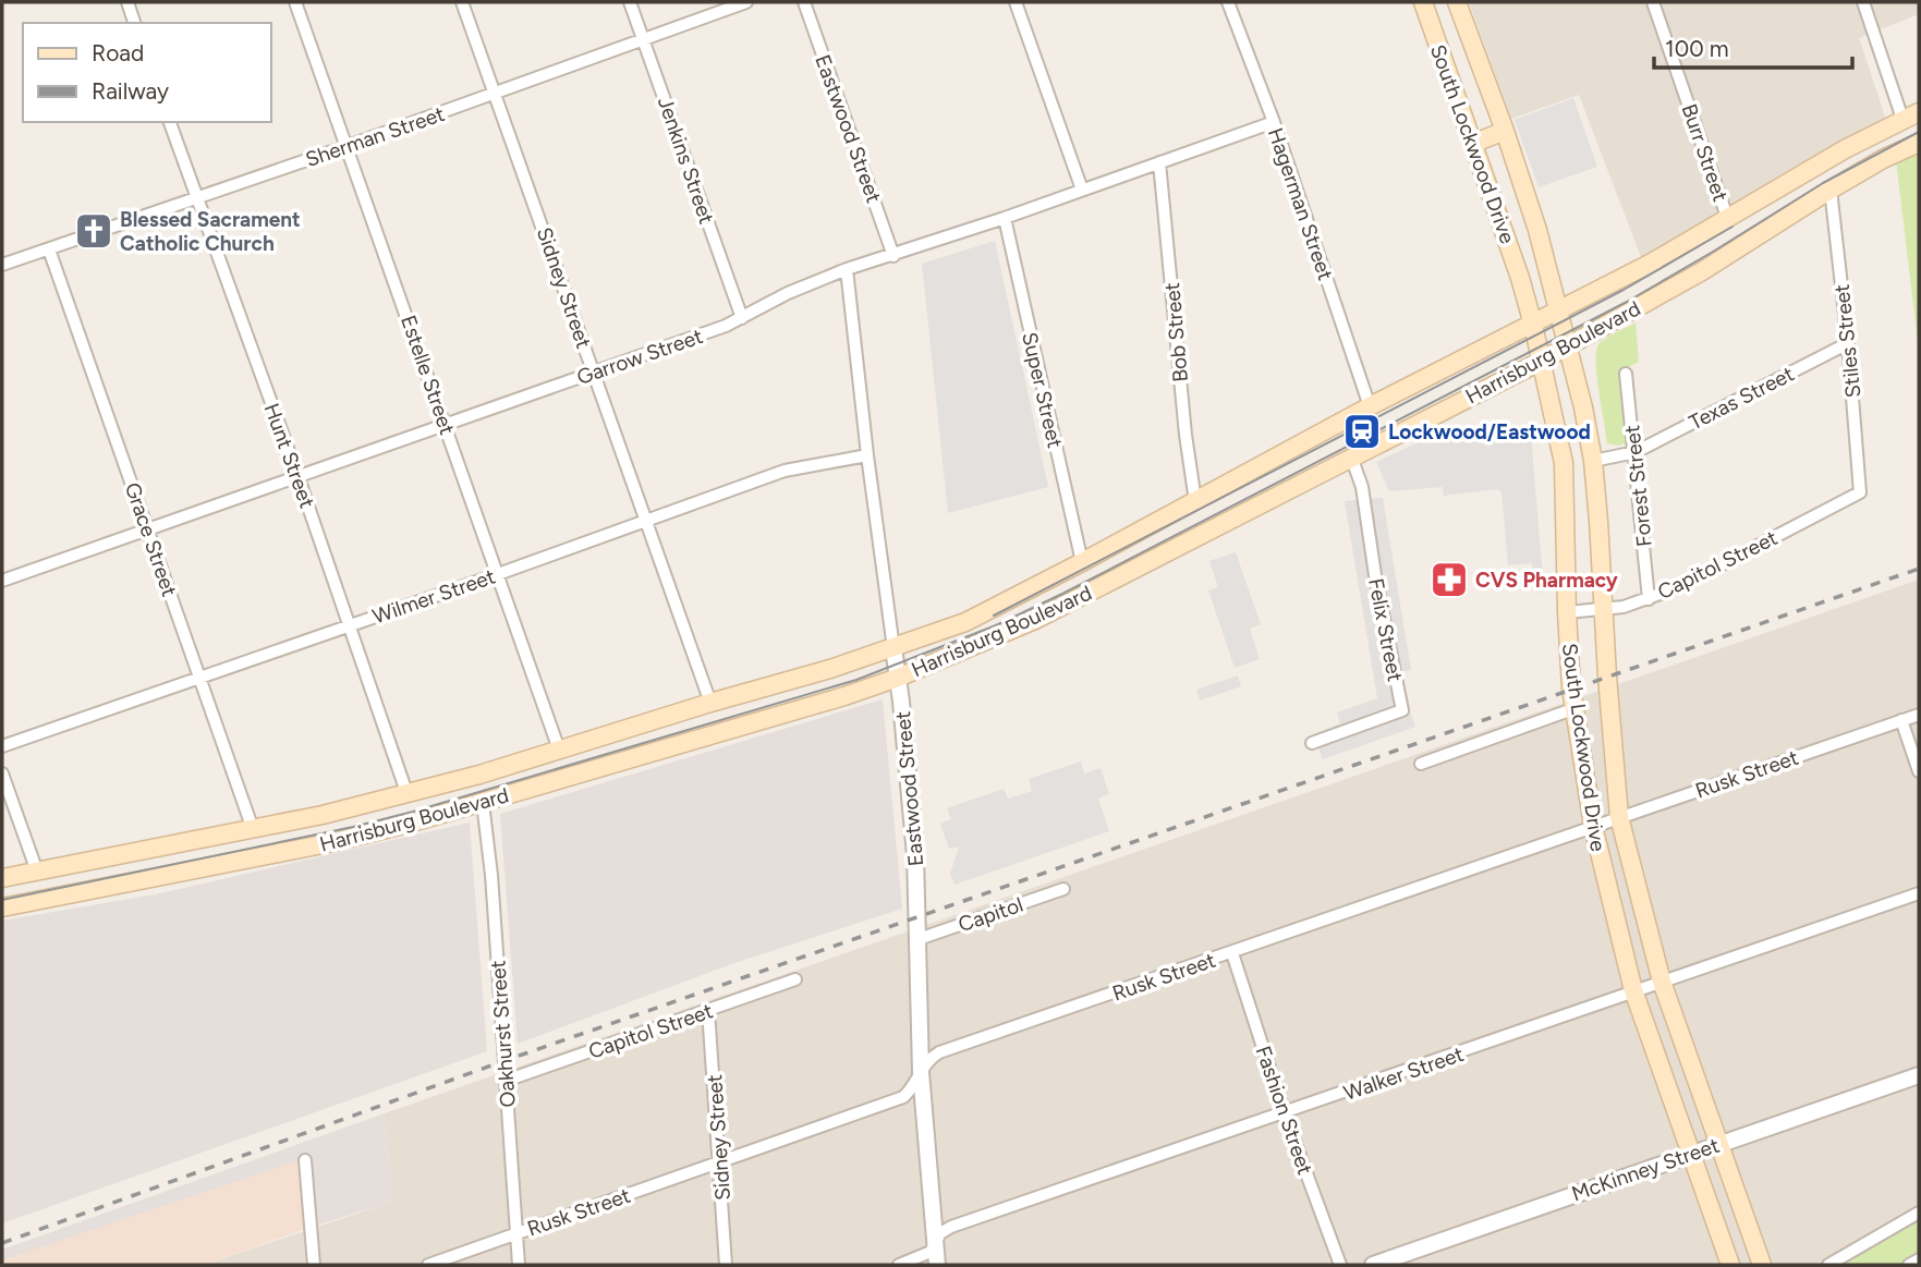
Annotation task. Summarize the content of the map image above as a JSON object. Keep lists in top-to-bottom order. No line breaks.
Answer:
{"streets":{"main road":["South Lockwood Drive","Harrisburg Boulevard"],"street":["Eastwood Street","Sherman Street","Burr Street","Jenkins Street","Hagerman Street","Sidney Street","Bob Street","Stiles Street","Garrow Street","Estelle Street","Super Street","Texas Street","Hunt Street","Forest Street","Grace Street","Capitol Street","Wilmer Street","Felix Street","Rusk Street","Capitol","Oakhurst Street","Walker Street","Fashion Street","McKinney Street"]},"crossings":[["Eastwood Street","Harrisburg Boulevard"],["Eastwood Street","Garrow Street"],["Eastwood Street","Wilmer Street"],["Eastwood Street","Rusk Street"],["Eastwood Street","Capitol"],["Eastwood Street","Walker Street"],["Sherman Street","Jenkins Street"],["Sherman Street","Sidney Street"],["Sherman Street","Estelle Street"],["Sherman Street","Hunt Street"],["Sherman Street","Grace Street"],["South Lockwood Drive","Harrisburg Boulevard"],["South Lockwood Drive","Texas Street"],["South Lockwood Drive","Capitol Street"],["South Lockwood Drive","Rusk Street"],["South Lockwood Drive","Walker Street"],["South Lockwood Drive","McKinney Street"],["Burr Street","Harrisburg Boulevard"],["Jenkins Street","Garrow Street"],["Hagerman Street","Harrisburg Boulevard"],["Hagerman Street","Garrow Street"],["Sidney Street","Harrisburg Boulevard"],["Sidney Street","Garrow Street"],["Sidney Street","Capitol Street"],["Sidney Street","Wilmer Street"],["Sidney Street","Rusk Street"],["Bob Street","Harrisburg Boulevard"],["Bob Street","Garrow Street"],["Stiles Street","Harrisburg Boulevard"],["Stiles Street","Texas Street"],["Stiles Street","Capitol Street"],["Harrisburg Boulevard","Estelle Street"],["Harrisburg Boulevard","Super Street"],["Harrisburg Boulevard","Hunt Street"],["Harrisburg Boulevard","Grace Street"],["Harrisburg Boulevard","Felix Street"],["Harrisburg Boulevard","Oakhurst Street"],["Garrow Street","Estelle Street"],["Garrow Street","Super Street"],["Garrow Street","Hunt Street"],["Garrow Street","Grace Street"],["Estelle Street","Wilmer Street"],["Texas Street","Forest Street"],["Hunt Street","Wilmer Street"],["Forest Street","Capitol Street"],["Grace Street","Wilmer Street"],["Capitol Street","Oakhurst Street"],["Rusk Street","Oakhurst Street"],["Rusk Street","Fashion Street"],["Walker Street","Fashion Street"]],"places":{"church":["Blessed Sacrament Catholic Church"],"station":["Lockwood/Eastwood"],"pharmacy":["CVS Pharmacy"]},"legend":["Road","Railway"],"scale_bar":"100 m"}
